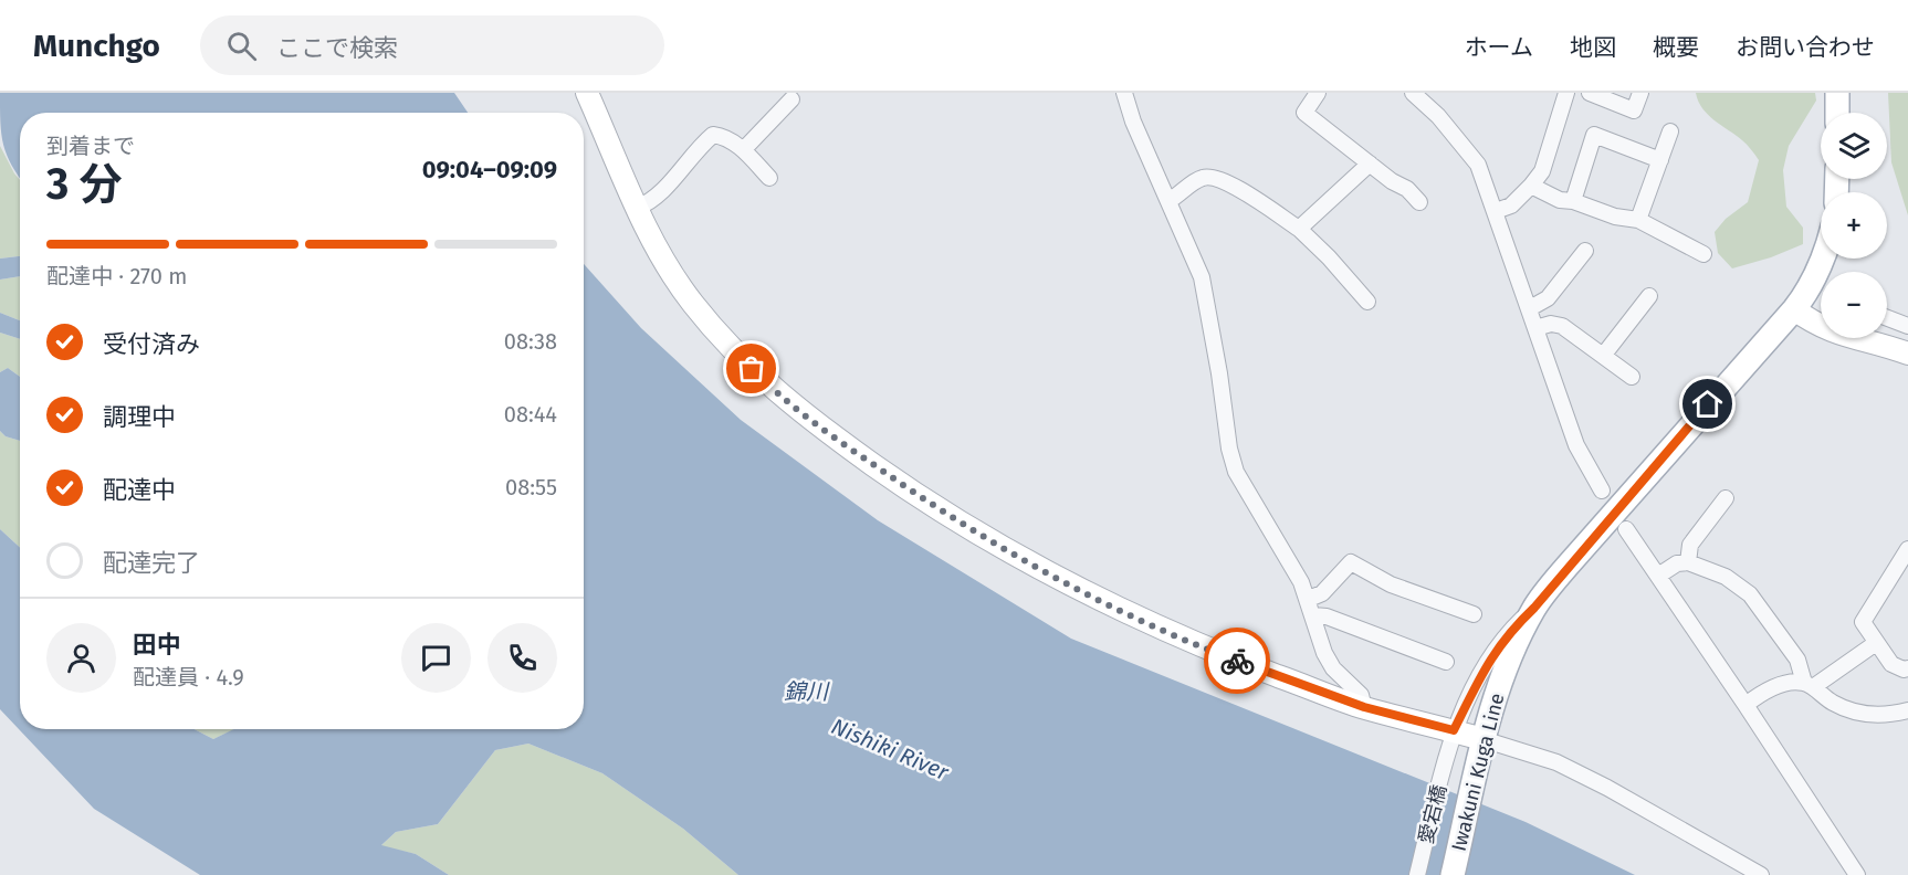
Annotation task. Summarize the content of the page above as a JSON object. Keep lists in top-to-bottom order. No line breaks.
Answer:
{"streets":{"main road":["Iwakuni Kuga Line"],"street":["愛宕橋"]},"crossings":[["Iwakuni Kuga Line","愛宕橋"]],"water":["錦川","Nishiki River"],"page":{"header":"Munchgo","search":"ここで検索","nav":["ホーム","地図","概要","お問い合わせ"],"map_buttons":["+","−"],"heading":["3 分","到着まで","09:04–09:09"],"panel":["田中","配達員 · 4.9"],"bar":"配達中 · 270 m","list":[["受付済み","08:38"],["調理中","08:44"],["配達中","08:55"],"配達完了"]}}
